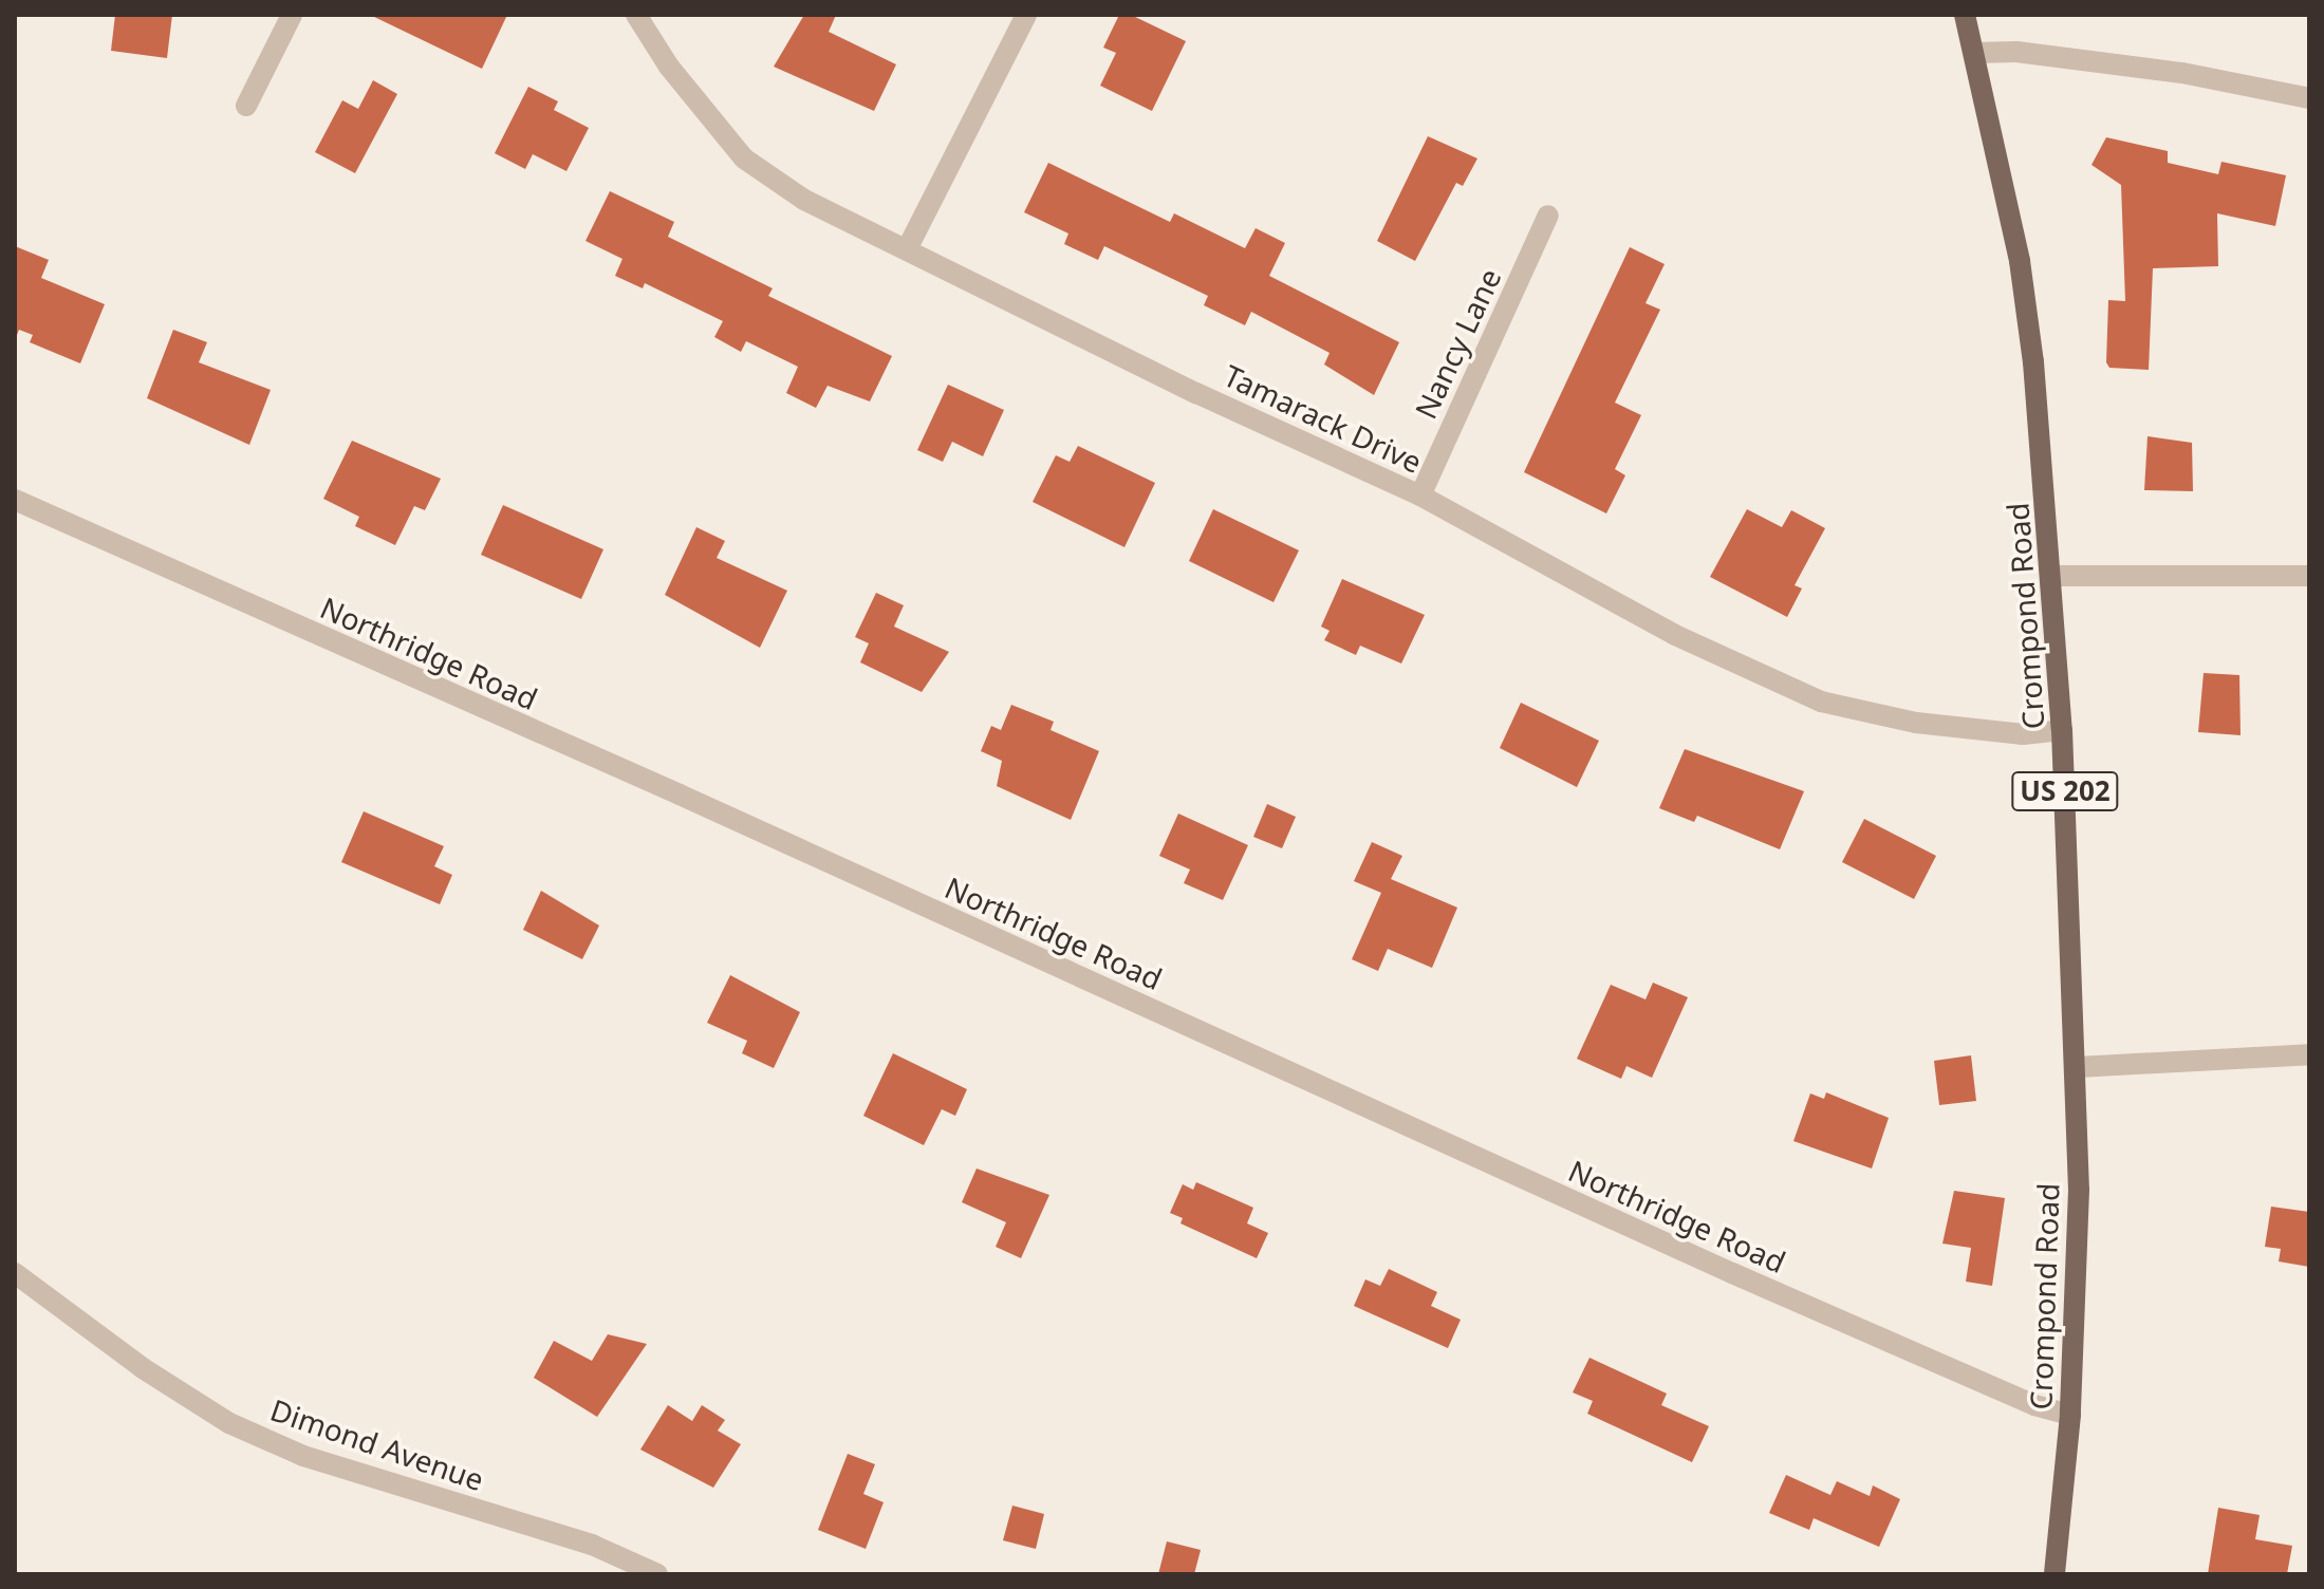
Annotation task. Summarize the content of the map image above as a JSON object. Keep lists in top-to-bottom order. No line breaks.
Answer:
{"streets":{"main road":["Crompond Road","US 202"],"street":["Nancy Lane","Tamarack Drive","Northridge Road","Dimond Avenue"]},"crossings":[["Nancy Lane","Tamarack Drive"],["Tamarack Drive","Crompond Road"],["Crompond Road","Northridge Road"]]}
